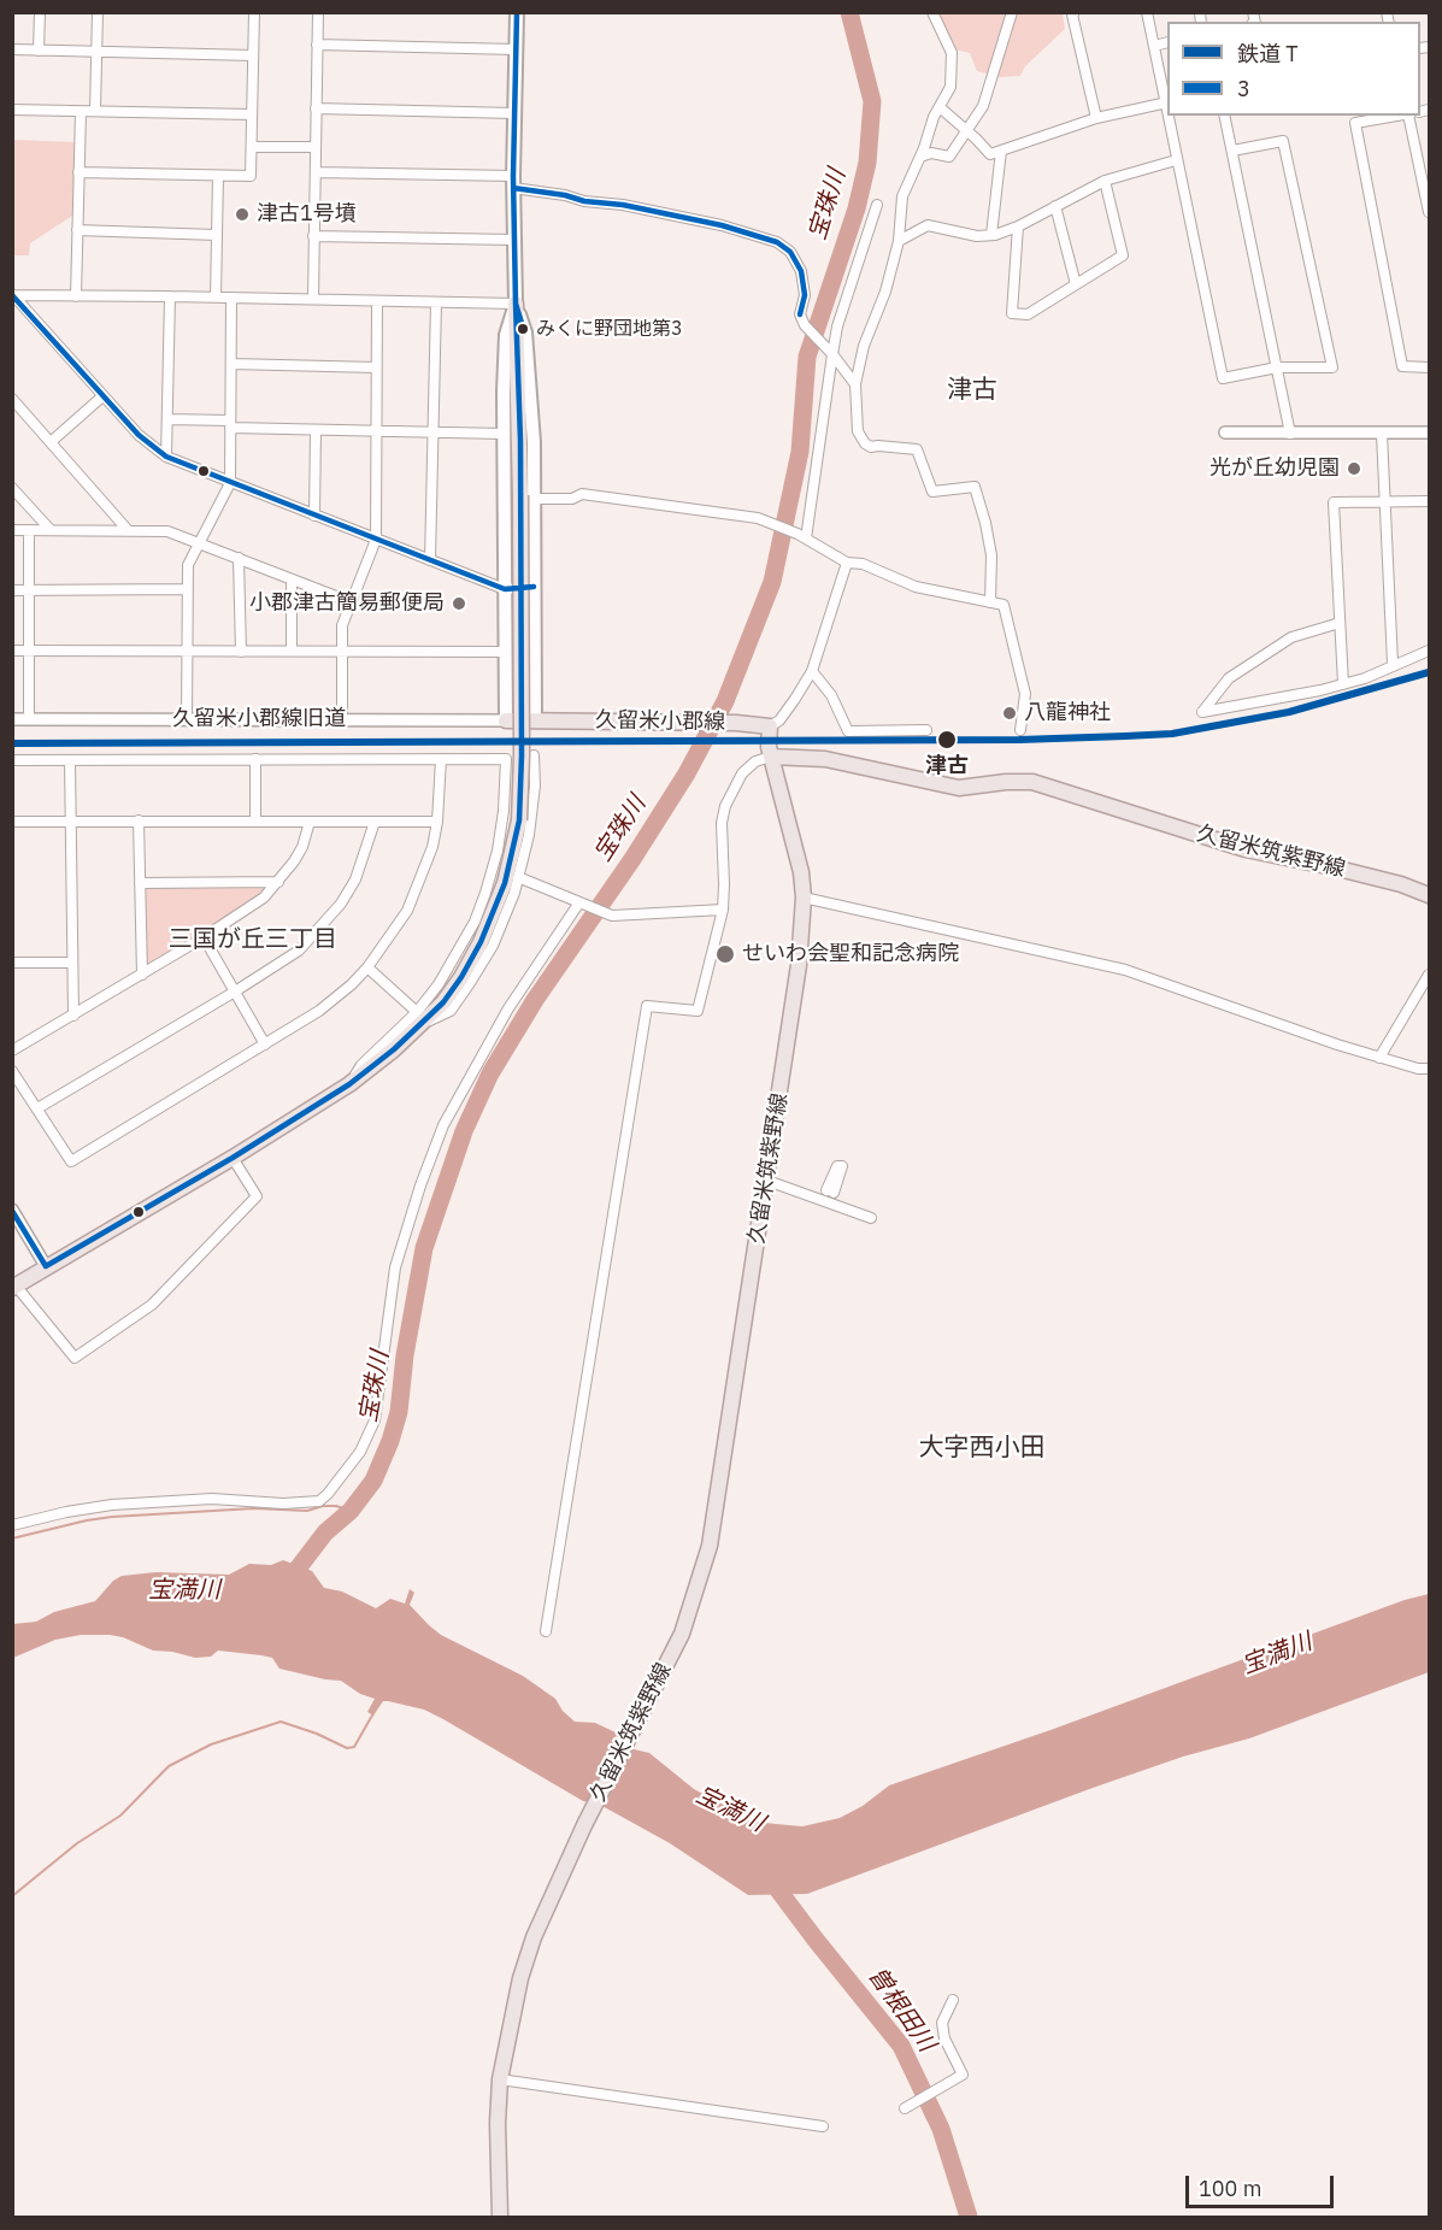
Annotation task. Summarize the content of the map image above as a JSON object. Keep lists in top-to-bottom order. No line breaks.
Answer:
{"streets":{"main road":["久留米小郡線","久留米筑紫野線"],"street":["久留米小郡線旧道"]},"crossings":[["久留米小郡線旧道","久留米小郡線"]],"districts":["津古","三国が丘三丁目","大字西小田"],"water":["宝珠川","宝満川","曽根田川"],"places":["津古1号墳","みくに野団地第3","光が丘幼児園","小郡津古簡易郵便局","八龍神社","津古","せいわ会聖和記念病院"],"lines":["transit line 3","rail line T"],"legend":["鉄道 T","3"],"scale_bar":"100 m"}
